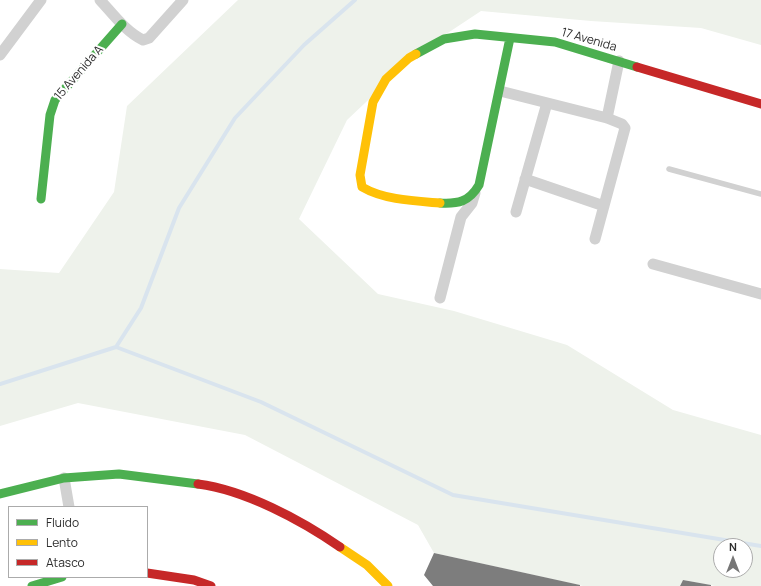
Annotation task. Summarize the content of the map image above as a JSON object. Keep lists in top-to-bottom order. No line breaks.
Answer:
{"streets":{"street":["17 Avenida","15 Avenida A"]},"legend":["Fluido","Lento","Atasco"],"north":"top"}
